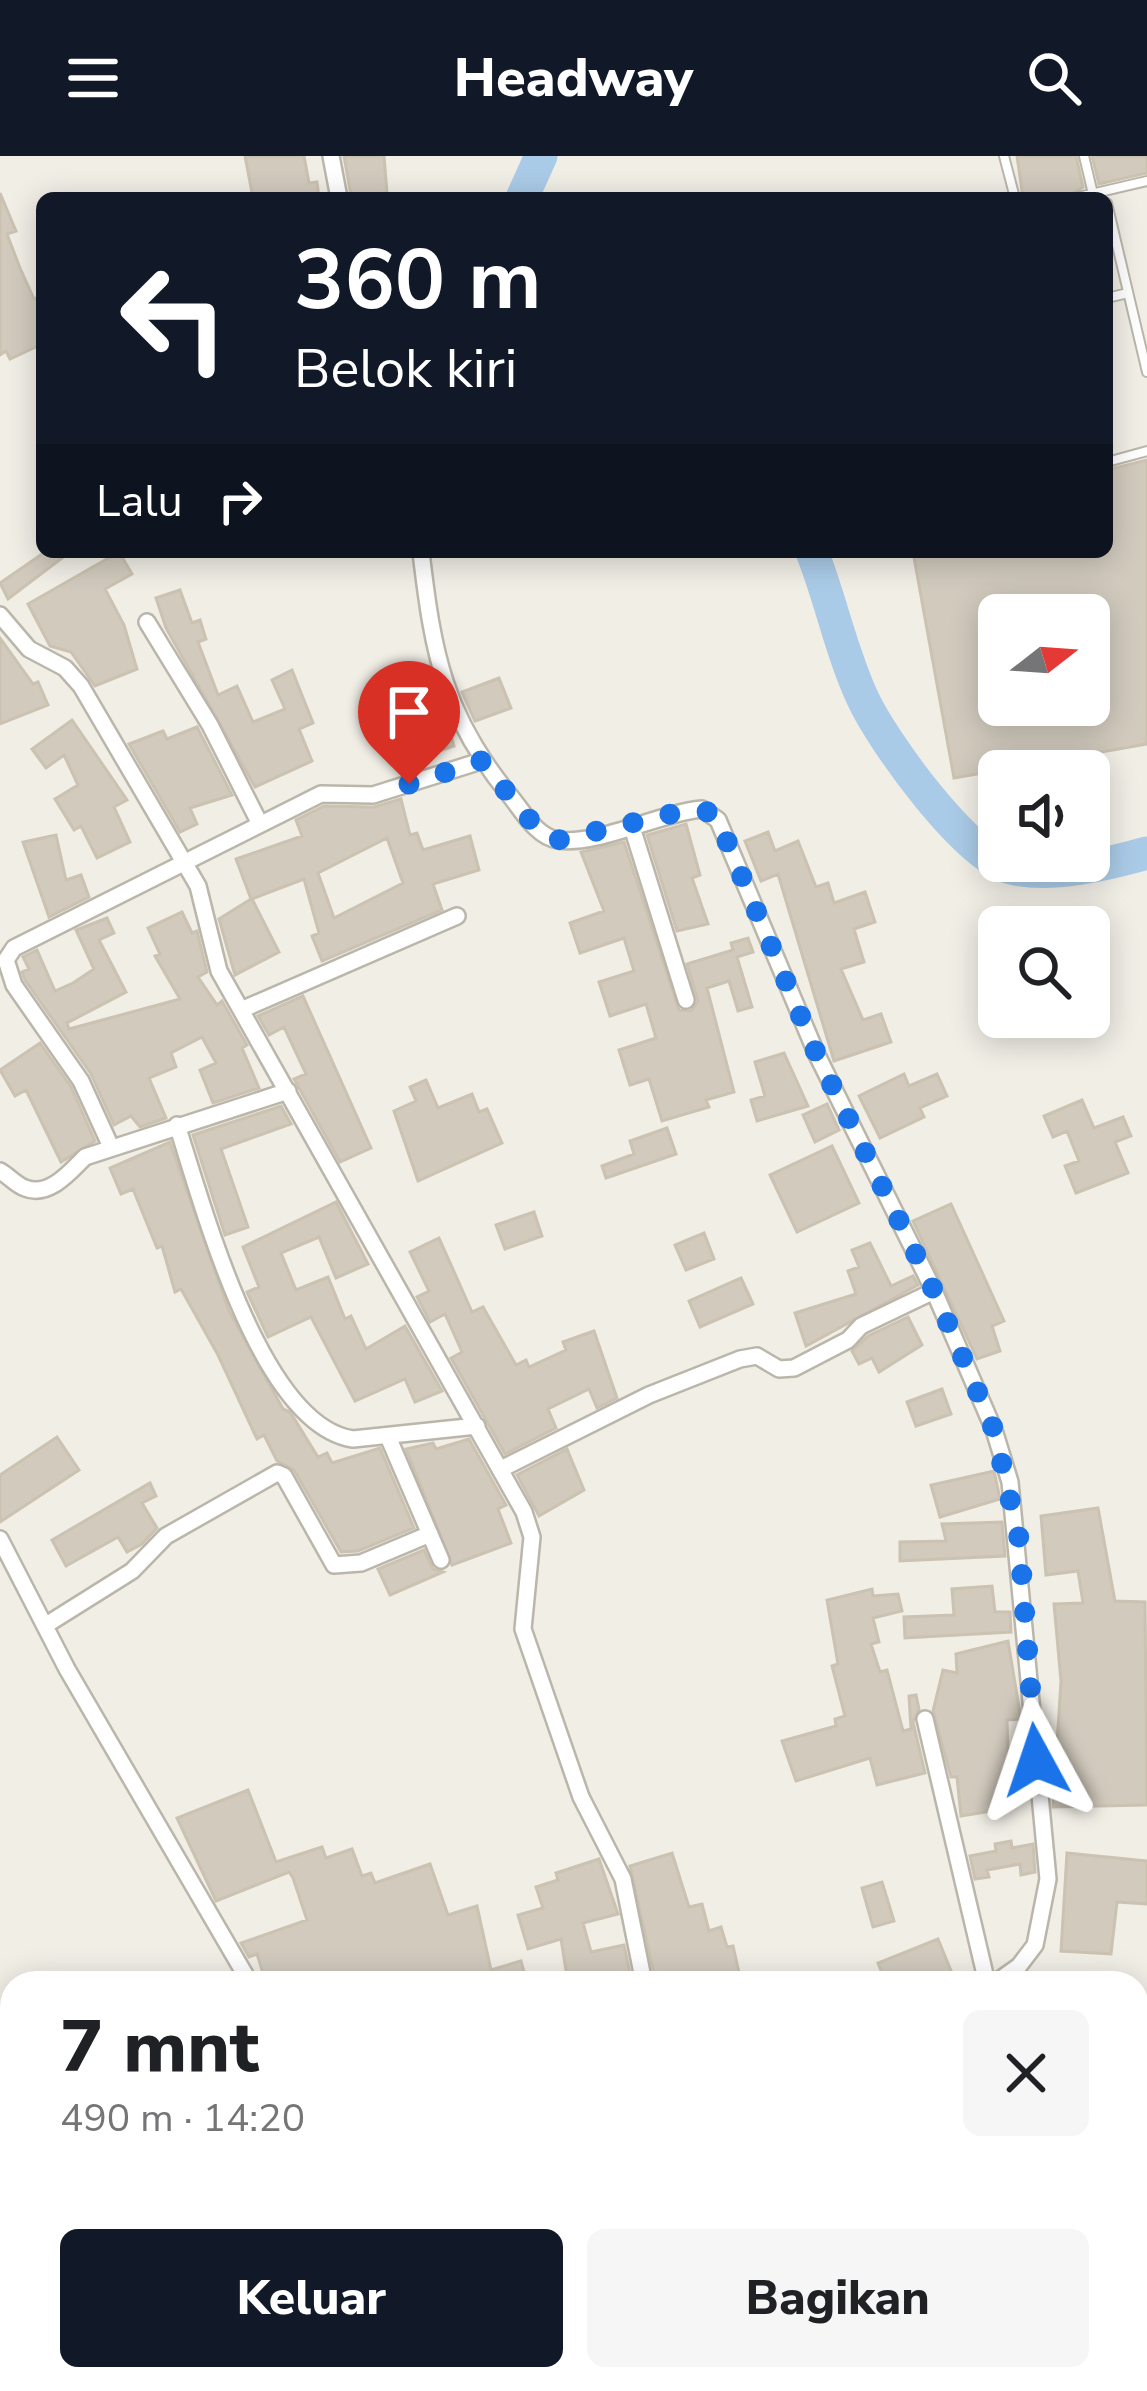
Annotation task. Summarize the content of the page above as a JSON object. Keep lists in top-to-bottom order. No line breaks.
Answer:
{"north":"right","page":{"header":"Headway","turn":["360 m","Belok kiri"],"then":"Lalu","heading":["7 mnt","490 m · 14:20"],"buttons":["Keluar","Bagikan"]}}
